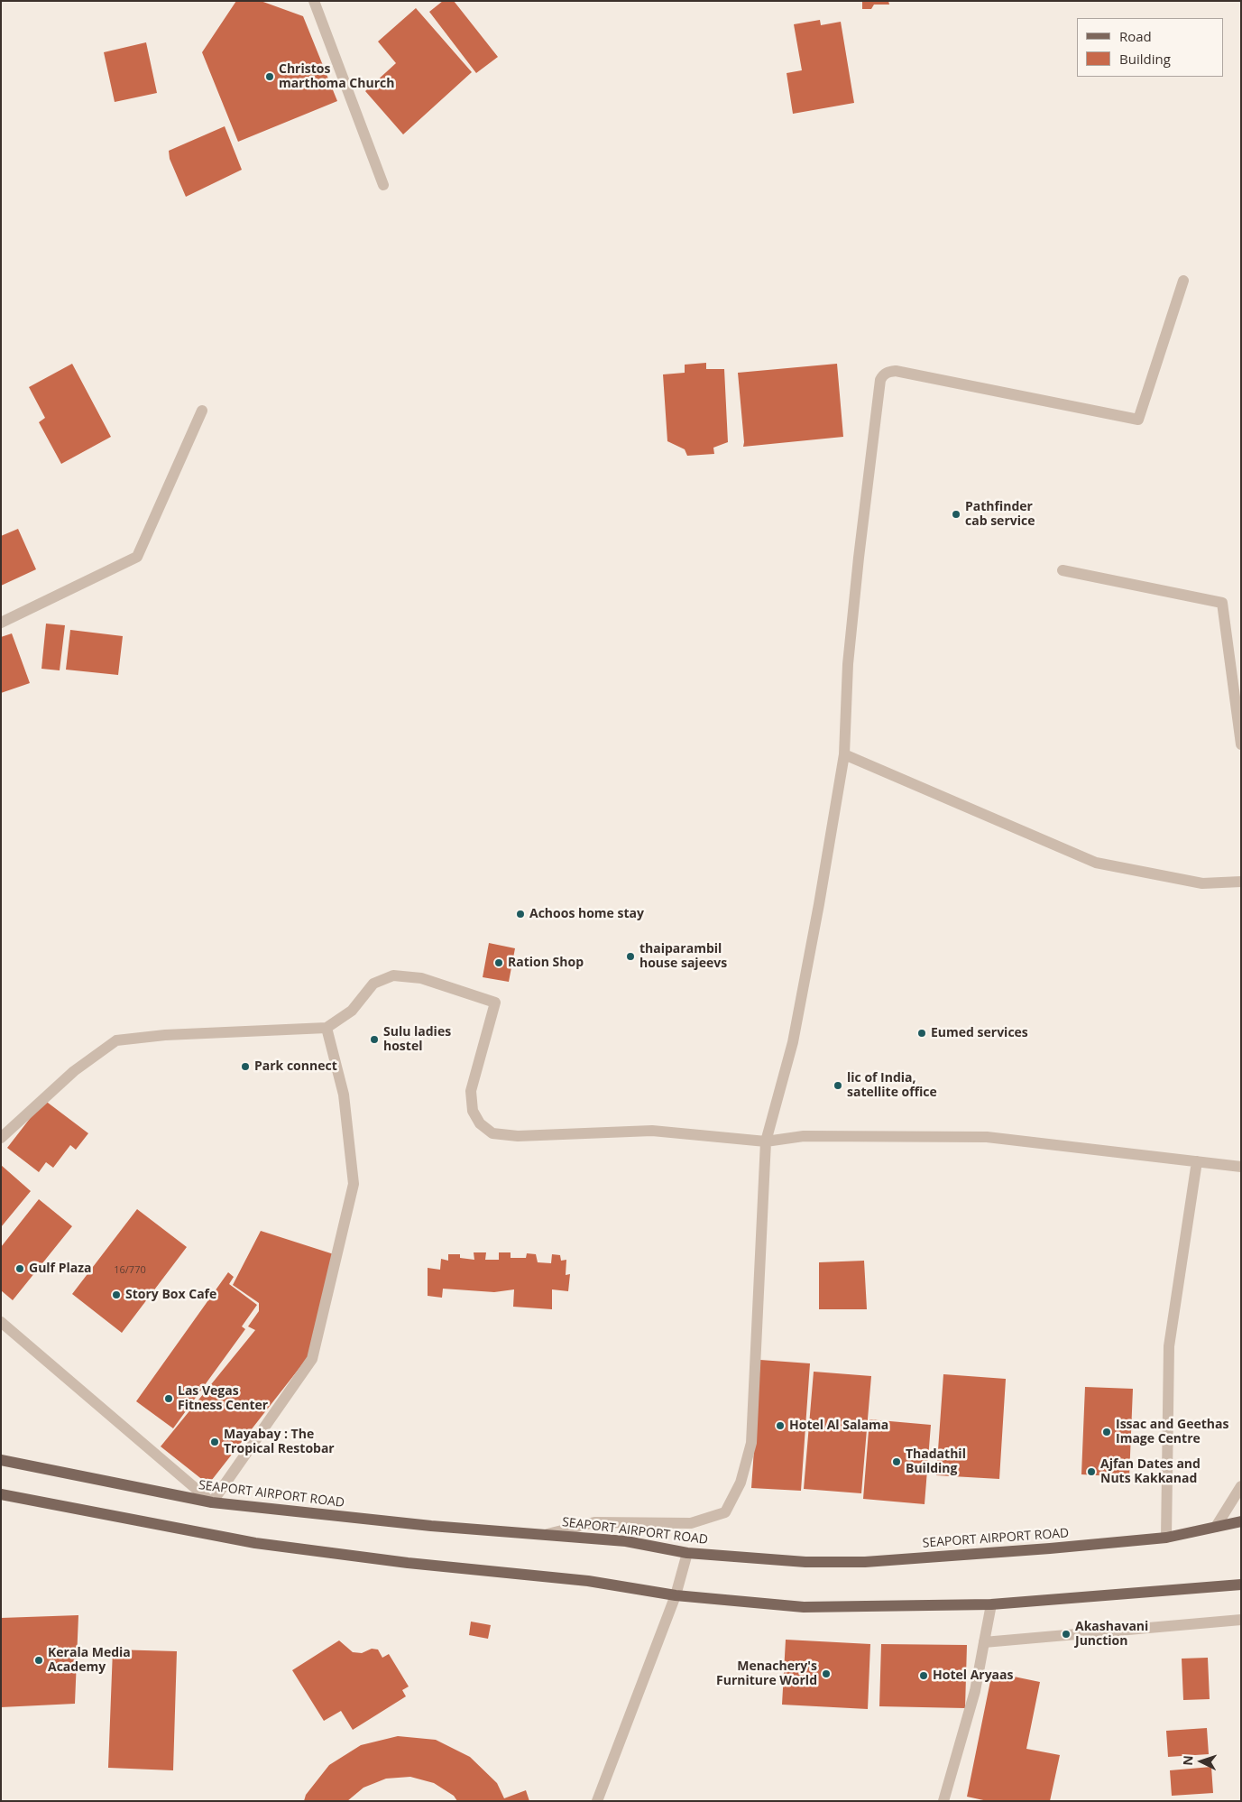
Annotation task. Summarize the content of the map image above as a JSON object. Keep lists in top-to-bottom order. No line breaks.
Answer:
{"streets":{"main road":["SEAPORT AIRPORT ROAD"]},"places":["Christos marthoma Church","Pathfinder cab service","Achoos home stay","thaiparambil house sajeevs","Ration Shop","Eumed services","Sulu ladies hostel","Park connect","lic of India, satellite office","Gulf Plaza","Story Box Cafe","Las Vegas Fitness Center","Hotel Al Salama","Issac and Geethas Image Centre","Mayabay : The Tropical Restobar","Thadathil Building","Ajfan Dates and Nuts Kakkanad","Akashavani Junction","Kerala Media Academy","Menachery's Furniture World","Hotel Aryaas"],"house_numbers":["16/770"],"legend":["Road","Building"],"north":"left"}
